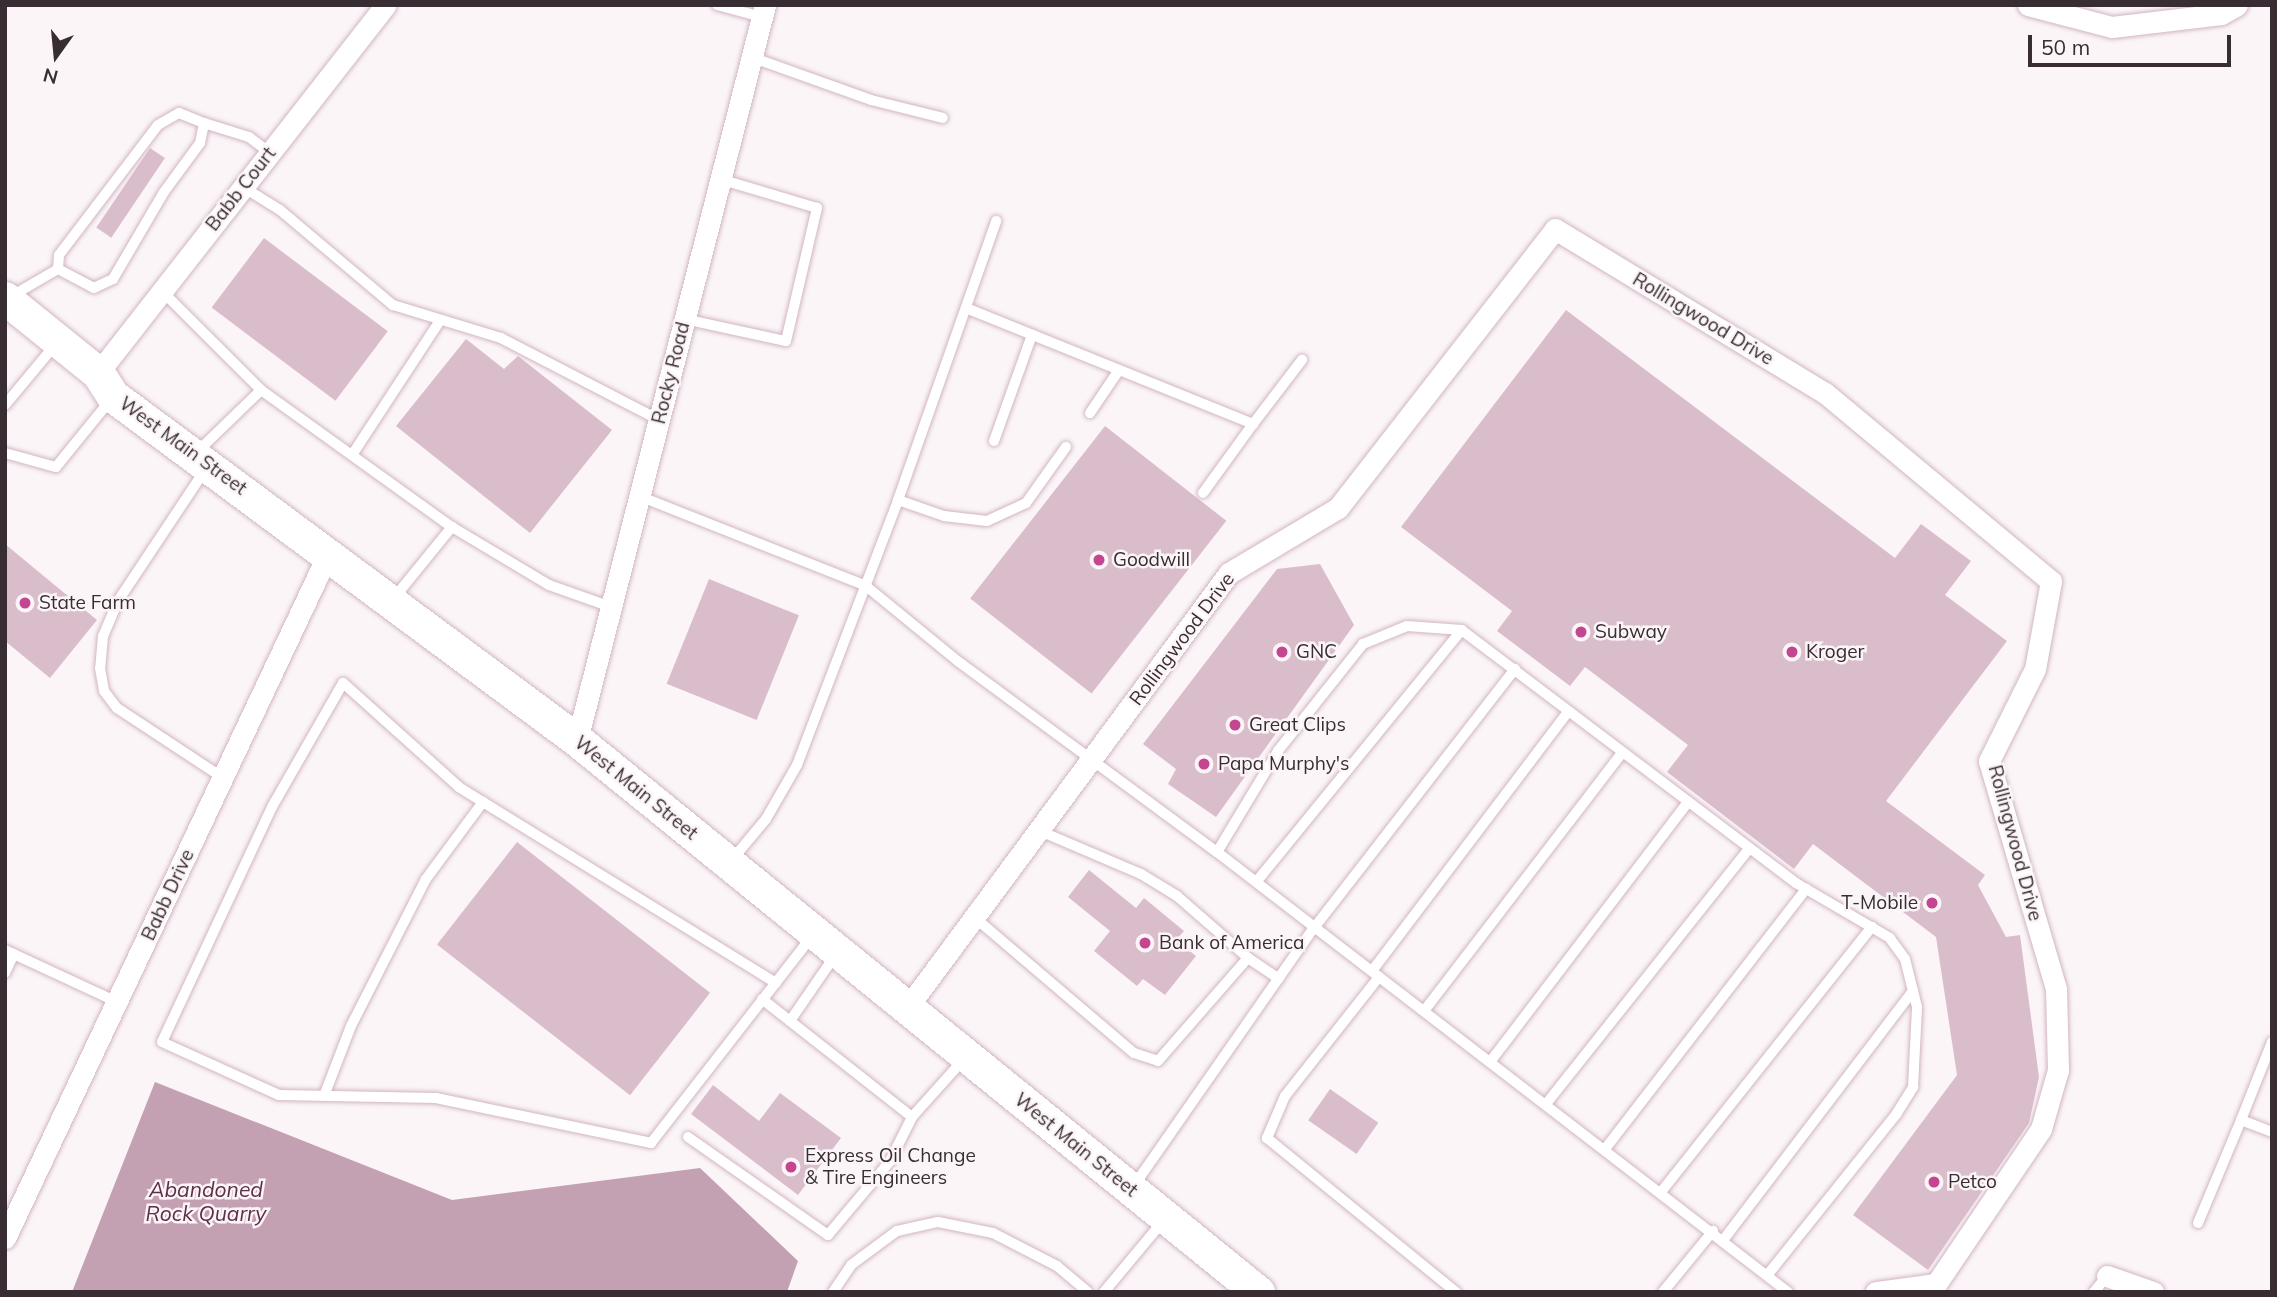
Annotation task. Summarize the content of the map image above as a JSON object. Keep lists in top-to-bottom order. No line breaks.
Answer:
{"streets":{"main road":["West Main Street"],"street":["Babb Court","Rollingwood Drive","Rocky Road","Babb Drive"]},"crossings":[["Babb Court","West Main Street"],["Rollingwood Drive","West Main Street"],["Rocky Road","West Main Street"],["West Main Street","Babb Drive"]],"water":["Abandoned Rock Quarry"],"places":["Goodwill","State Farm","Subway","GNC","Kroger","Great Clips","Papa Murphy's","T-Mobile","Bank of America","Express Oil Change & Tire Engineers","Petco"],"scale_bar":"50 m","north":"bottom"}
